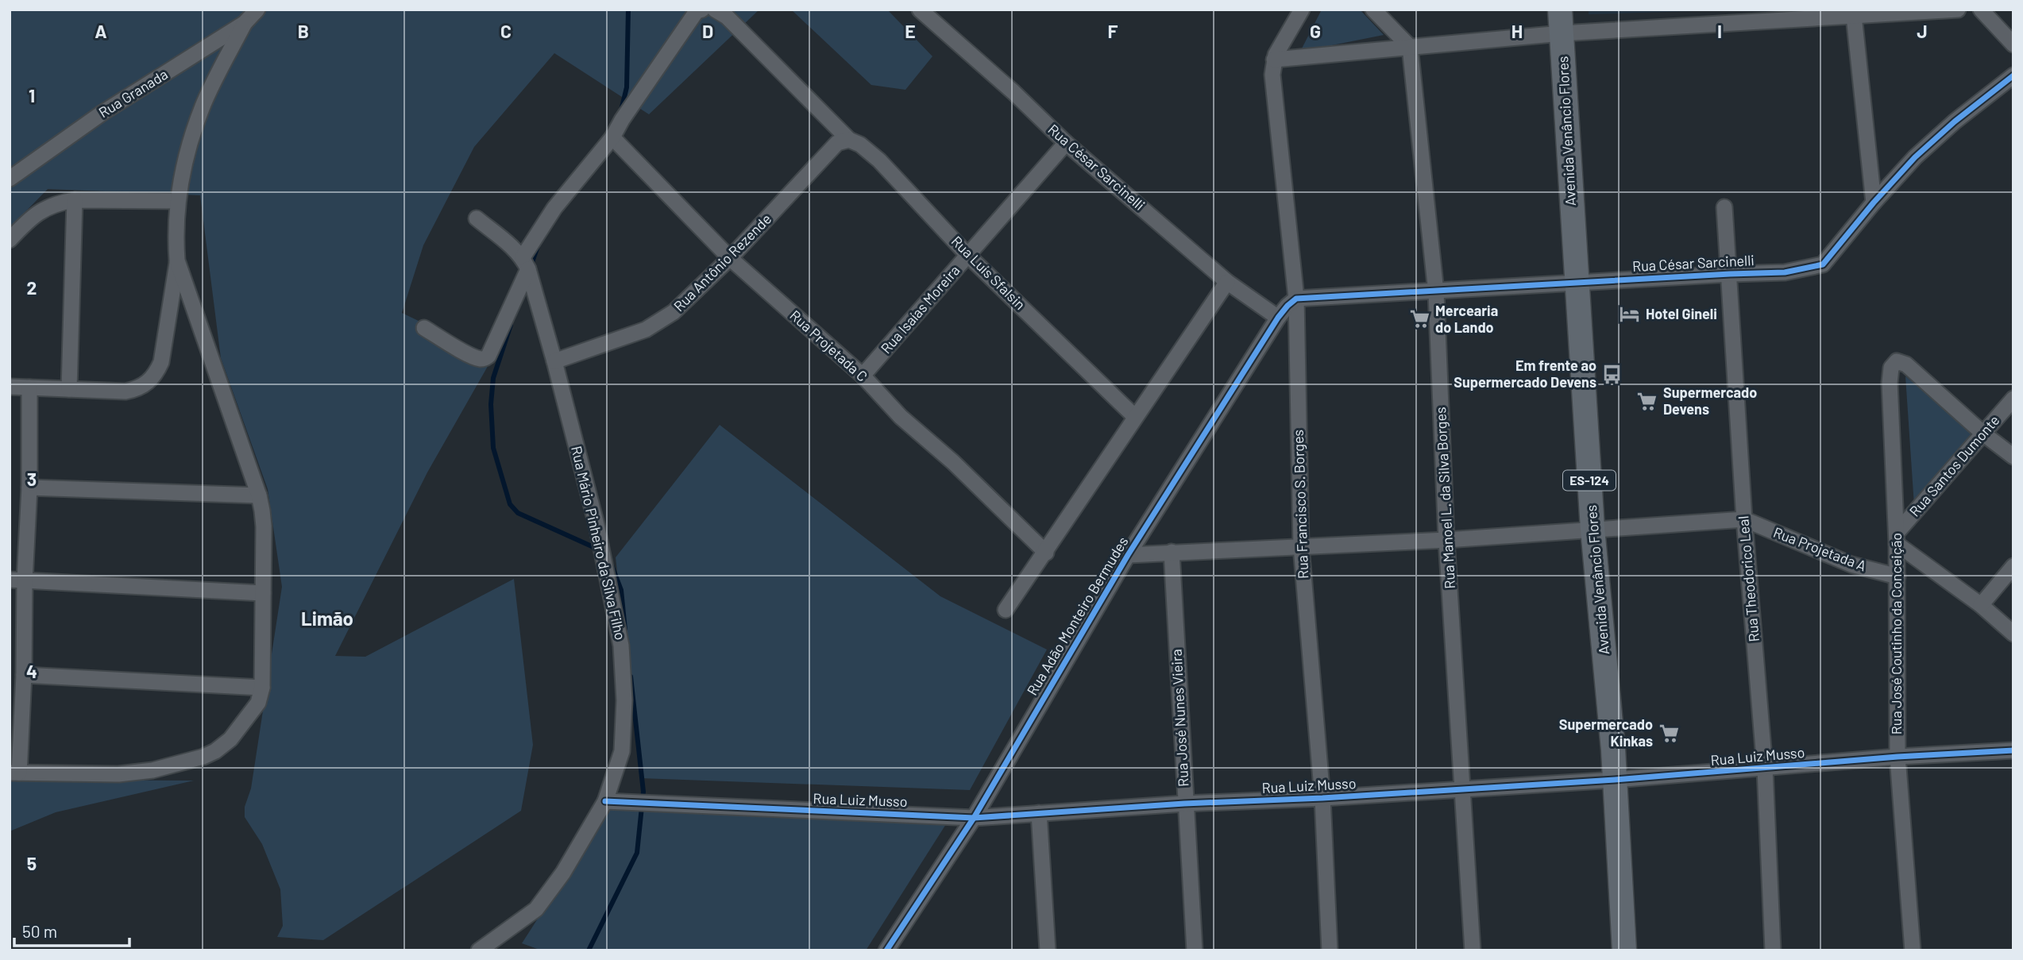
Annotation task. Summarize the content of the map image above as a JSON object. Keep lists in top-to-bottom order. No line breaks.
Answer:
{"streets":{"main road":["Avenida Venâncio Flores","ES-124"],"street":["Rua Granada","Rua César Sarcinelli","Rua Antônio Rezende","Rua Luís Sfalsin","Rua Isaías Moreira","Rua Projetada C","Rua Santos Dumonte","Rua Manoel L. da Silva Borges","Rua Francisco S. Borges","Rua Mário Pinheiro da Silva Filho","Rua Projetada A","Rua Theodorico Leal","Rua Adão Monteiro Bermudes","Rua José Coutinho da Conceição","Rua José Nunes Vieira","Rua Luiz Musso"]},"crossings":[["Avenida Venâncio Flores","Rua César Sarcinelli"],["Avenida Venâncio Flores","Rua Luiz Musso"],["Rua César Sarcinelli","Rua Isaías Moreira"],["Rua César Sarcinelli","Rua Manoel L. da Silva Borges"],["Rua César Sarcinelli","Rua Francisco S. Borges"],["Rua César Sarcinelli","Rua Theodorico Leal"],["Rua César Sarcinelli","Rua Adão Monteiro Bermudes"],["Rua Antônio Rezende","Rua Luís Sfalsin"],["Rua Antônio Rezende","Rua Projetada C"],["Rua Antônio Rezende","Rua Mário Pinheiro da Silva Filho"],["Rua Luís Sfalsin","Rua Isaías Moreira"],["Rua Isaías Moreira","Rua Projetada C"],["Rua Santos Dumonte","Rua José Coutinho da Conceição"],["Rua Manoel L. da Silva Borges","Rua Luiz Musso"],["Rua Francisco S. Borges","Rua Adão Monteiro Bermudes"],["Rua Francisco S. Borges","Rua Luiz Musso"],["Rua Mário Pinheiro da Silva Filho","Rua Luiz Musso"],["Rua Projetada A","Rua Theodorico Leal"],["Rua Projetada A","Rua José Coutinho da Conceição"],["Rua Theodorico Leal","Rua Luiz Musso"],["Rua Adão Monteiro Bermudes","Rua Luiz Musso"],["Rua José Coutinho da Conceição","Rua Luiz Musso"],["Rua José Nunes Vieira","Rua Luiz Musso"]],"districts":["Limão"],"places":{"hotel":["Hotel Gineli"],"supermarket":["Mercearia do Lando","Supermercado Devens","Supermercado Kinkas"],"bus stop":["Em frente ao Supermercado Devens"]},"scale_bar":"50 m","grid":{"columns":["A","B","C","D","E","F","G","H","I","J"],"rows":["1","2","3","4","5"]}}
